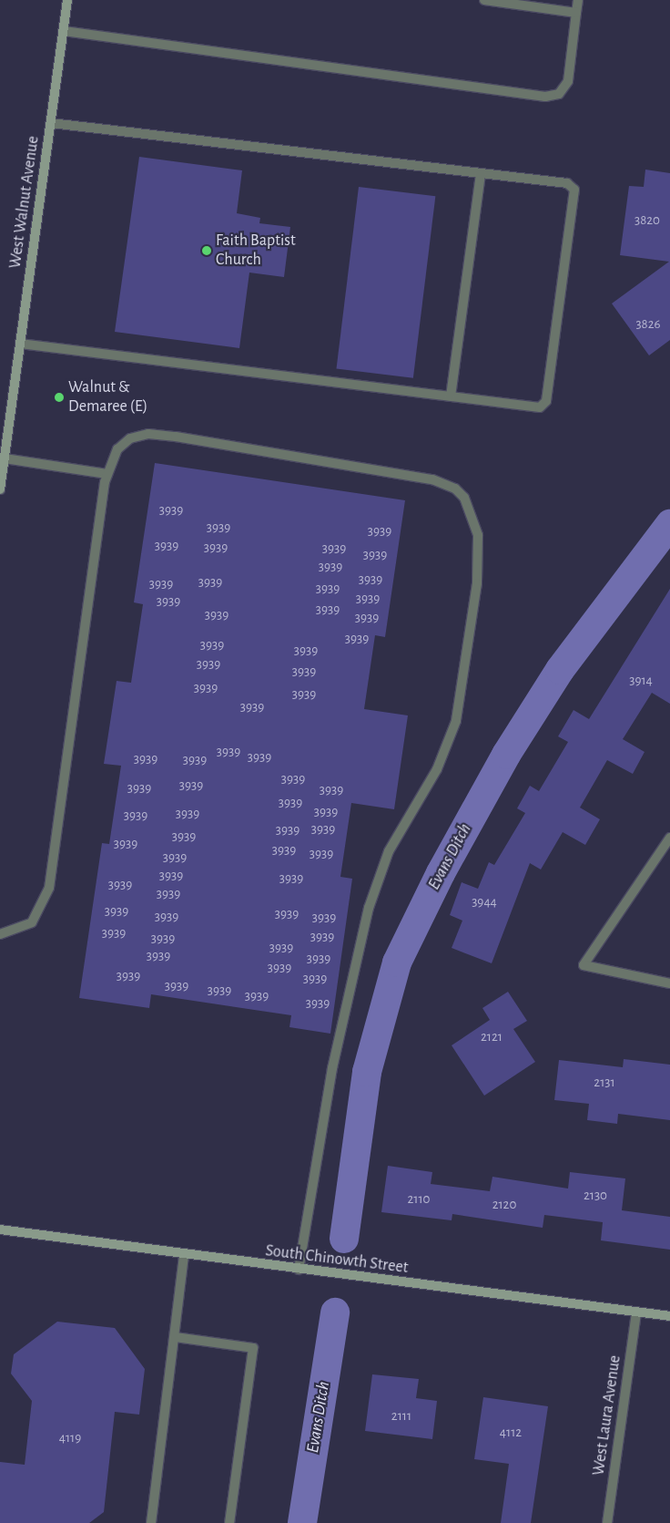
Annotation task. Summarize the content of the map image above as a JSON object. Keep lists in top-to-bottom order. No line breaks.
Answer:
{"streets":{"street":["West Walnut Avenue","South Chinowth Street","West Laura Avenue"]},"crossings":[["South Chinowth Street","West Laura Avenue"]],"water":["Evans Ditch"],"places":["Faith Baptist Church","Walnut & Demaree (E)"],"house_numbers":["3820","3826","3939","3939","3939","3939","3939","3939","3939","3939","3939","3939","3939","3939","3939","3939","3939","3939","3939","3939","3939","3939","3939","3939","3914","3939","3939","3939","3939","3939","3939","3939","3939","3939","3939","3939","3939","3939","3939","3939","3939","3939","3939","3939","3939","3939","3939","3939","3939","3939","3939","3944","3939","3939","3939","3939","3939","3939","3939","3939","3939","3939","3939","3939","3939","3939","3939","3939","3939","2121","2131","2130","2110","2120","2111","4112","4119"]}
